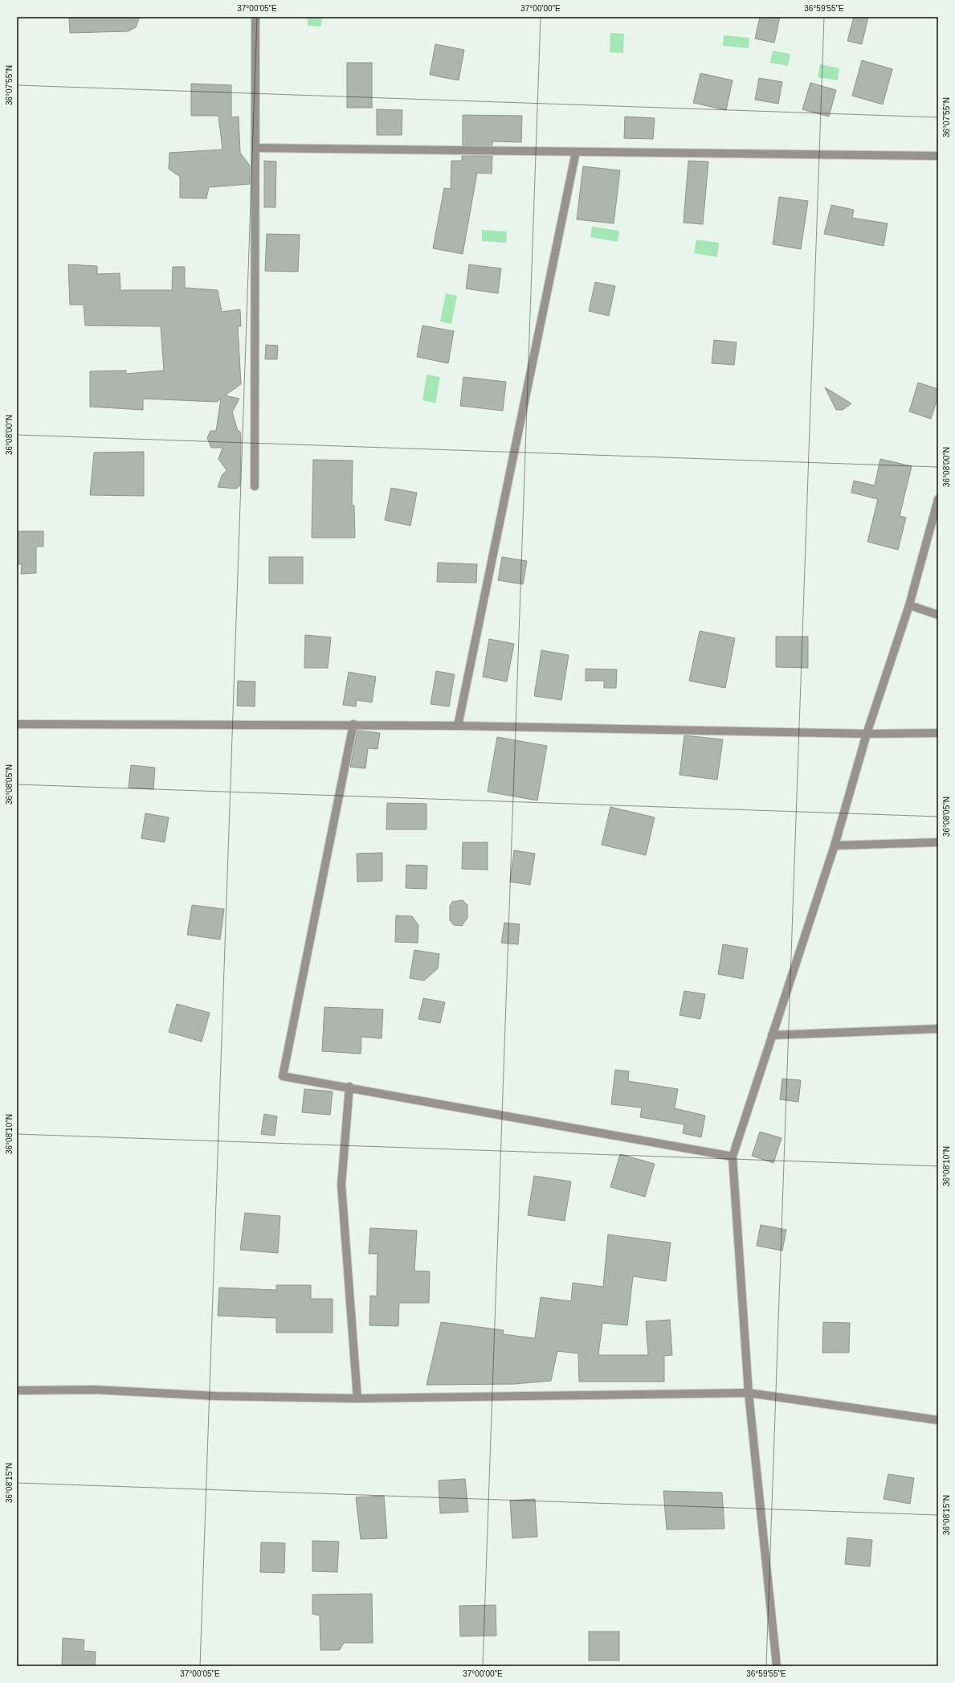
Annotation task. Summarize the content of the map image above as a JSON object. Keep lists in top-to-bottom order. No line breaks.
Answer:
{"coordinates":["37°00'05\"E","37°00'00\"E","36°59'55\"E","36°07'55\"N","36°08'00\"N","36°08'05\"N","36°08'10\"N","36°08'15\"N"]}
